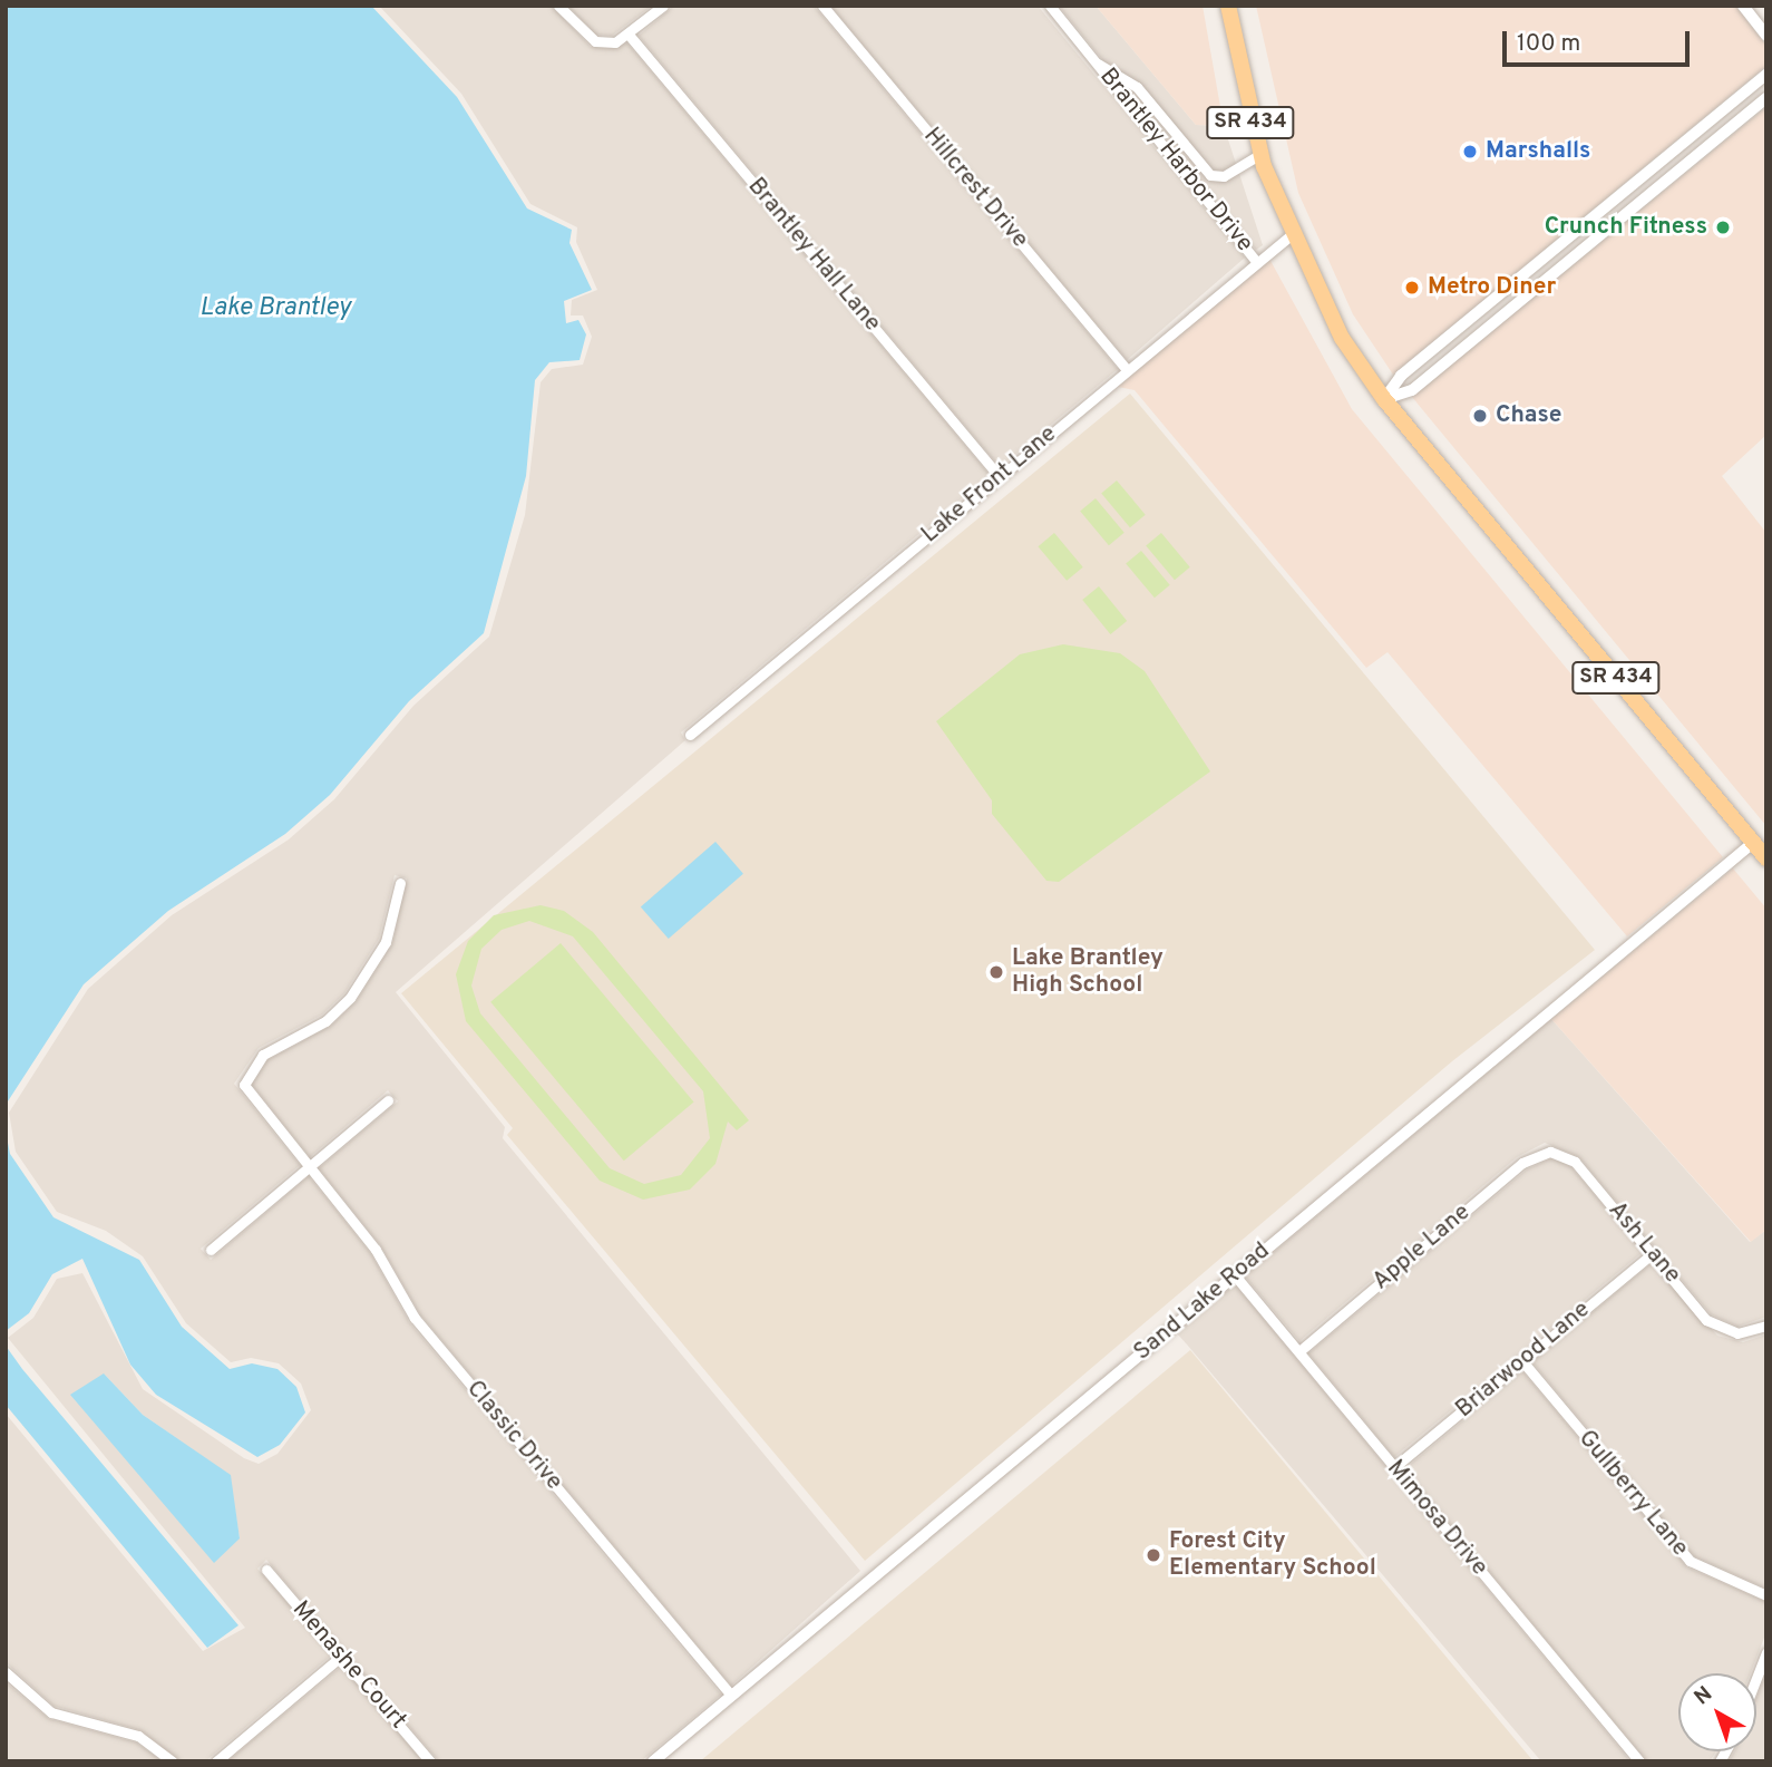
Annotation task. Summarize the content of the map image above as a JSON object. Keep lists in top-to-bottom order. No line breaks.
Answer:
{"streets":{"main road":["SR 434"],"street":["Brantley Harbor Drive","Hillcrest Drive","Brantley Hall Lane","Lake Front Lane","Ash Lane","Apple Lane","Sand Lake Road","Briarwood Lane","Classic Drive","Gullberry Lane","Mimosa Drive","Menashe Court"]},"crossings":[["SR 434","Brantley Harbor Drive"],["SR 434","Lake Front Lane"],["SR 434","Sand Lake Road"],["Brantley Harbor Drive","Lake Front Lane"],["Hillcrest Drive","Lake Front Lane"],["Brantley Hall Lane","Lake Front Lane"],["Ash Lane","Apple Lane"],["Ash Lane","Briarwood Lane"],["Apple Lane","Mimosa Drive"],["Sand Lake Road","Classic Drive"],["Sand Lake Road","Mimosa Drive"],["Briarwood Lane","Gullberry Lane"],["Briarwood Lane","Mimosa Drive"]],"water":["Lake Brantley"],"places":["Marshalls","Crunch Fitness","Metro Diner","Chase","Lake Brantley High School","Forest City Elementary School"],"scale_bar":"100 m","north":"top left"}
